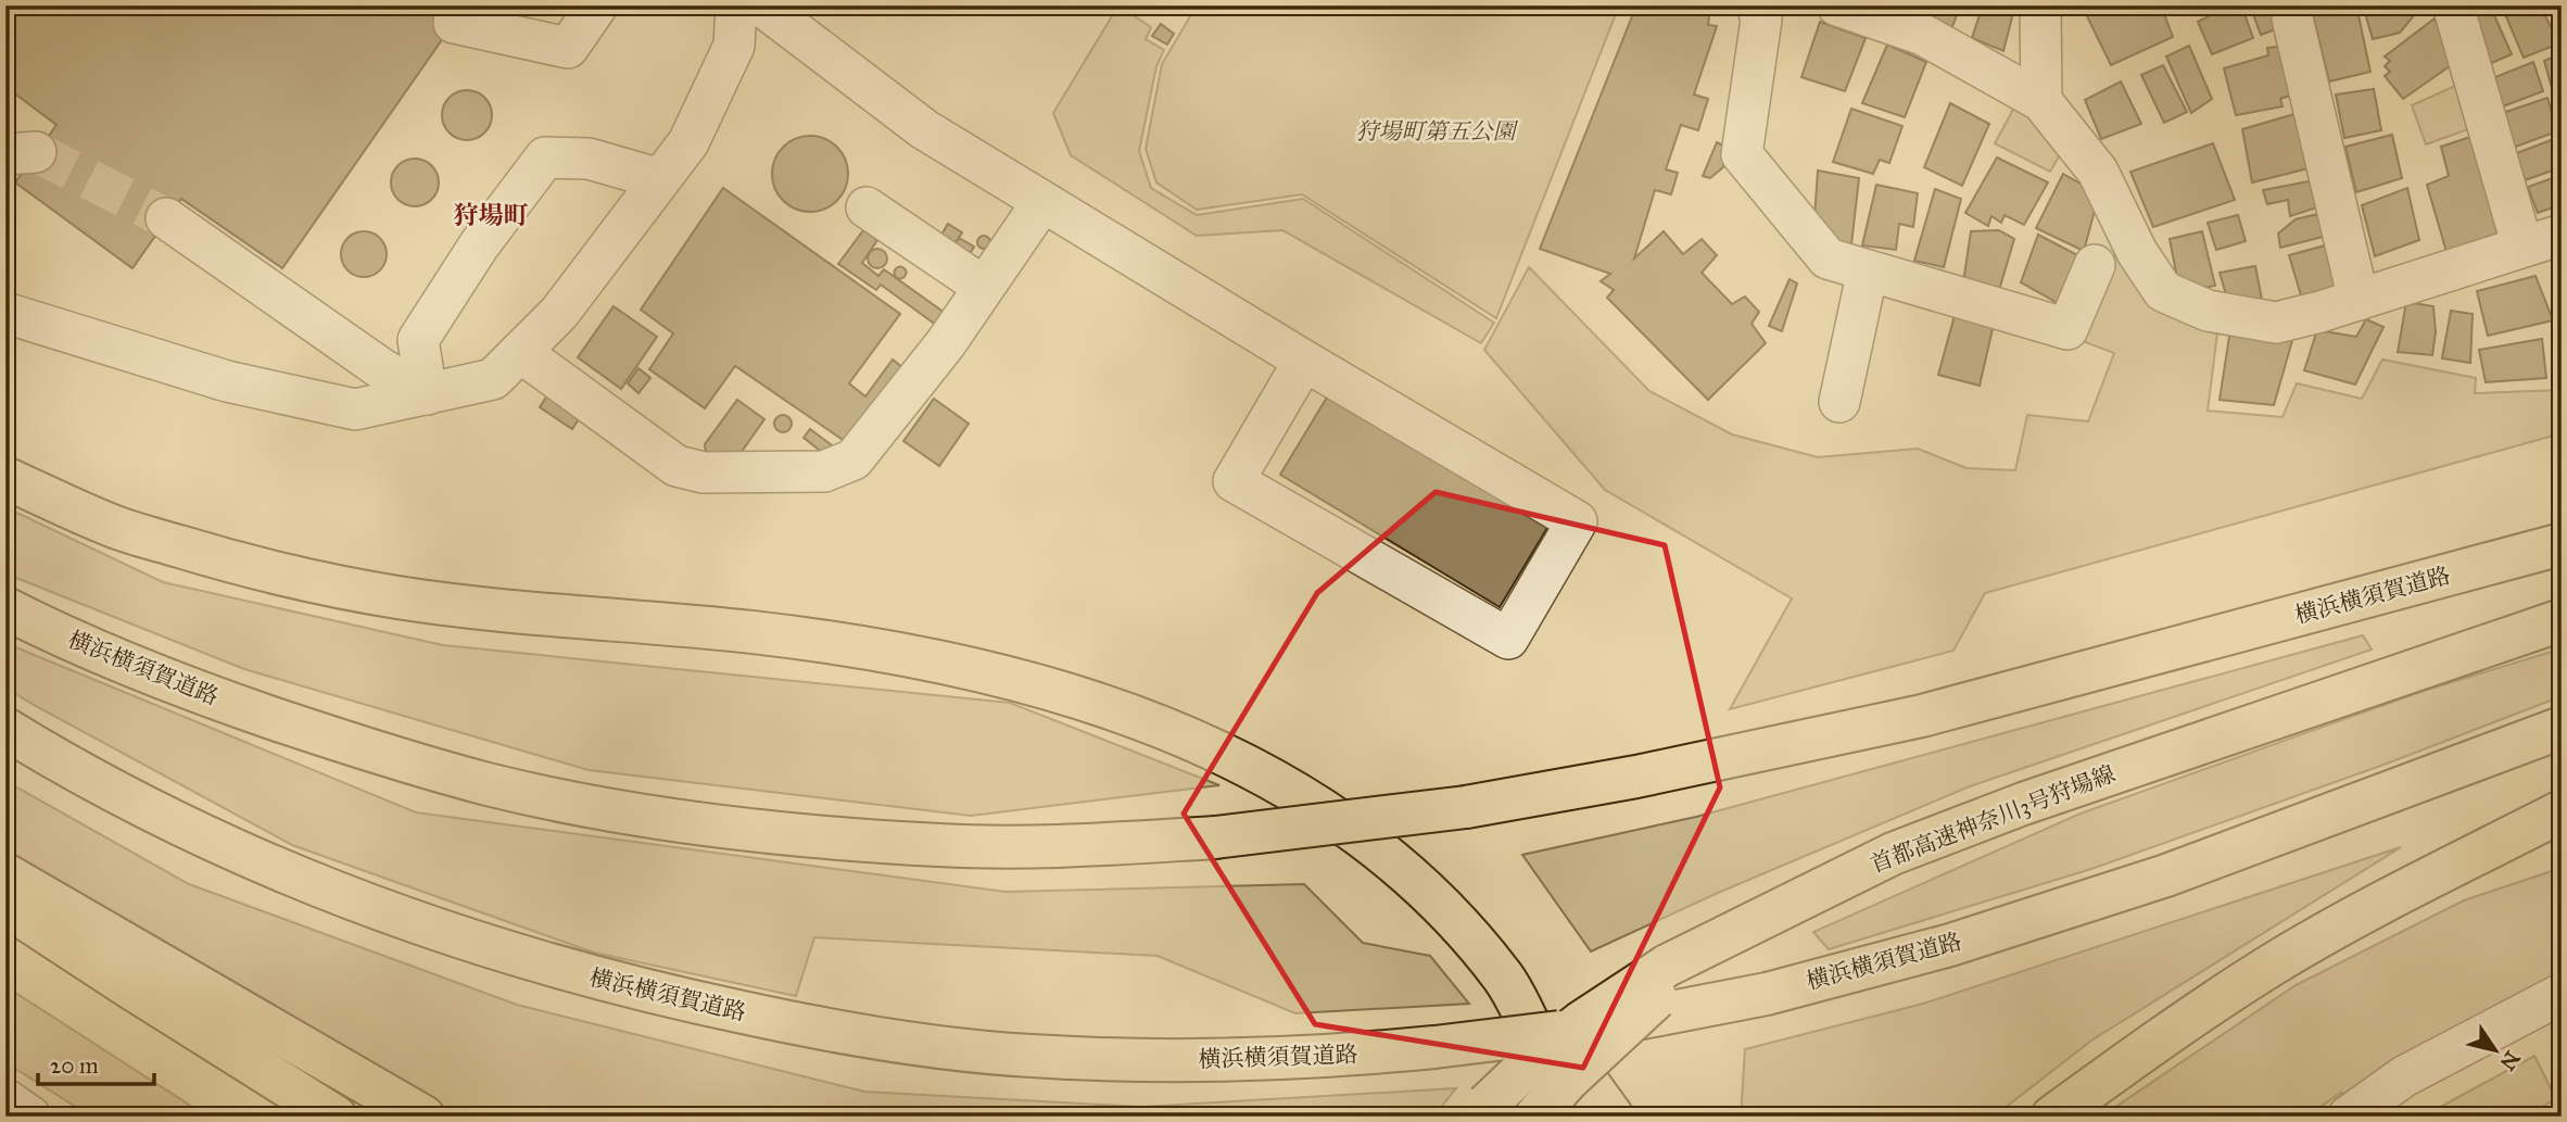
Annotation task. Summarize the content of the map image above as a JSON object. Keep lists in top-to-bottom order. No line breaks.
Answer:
{"streets":{"highway":["横浜横須賀道路","首都高速神奈川3号狩場線"]},"districts":["狩場町"],"parks":["狩場町第五公園"],"scale_bar":"20 m","north":"bottom right"}
